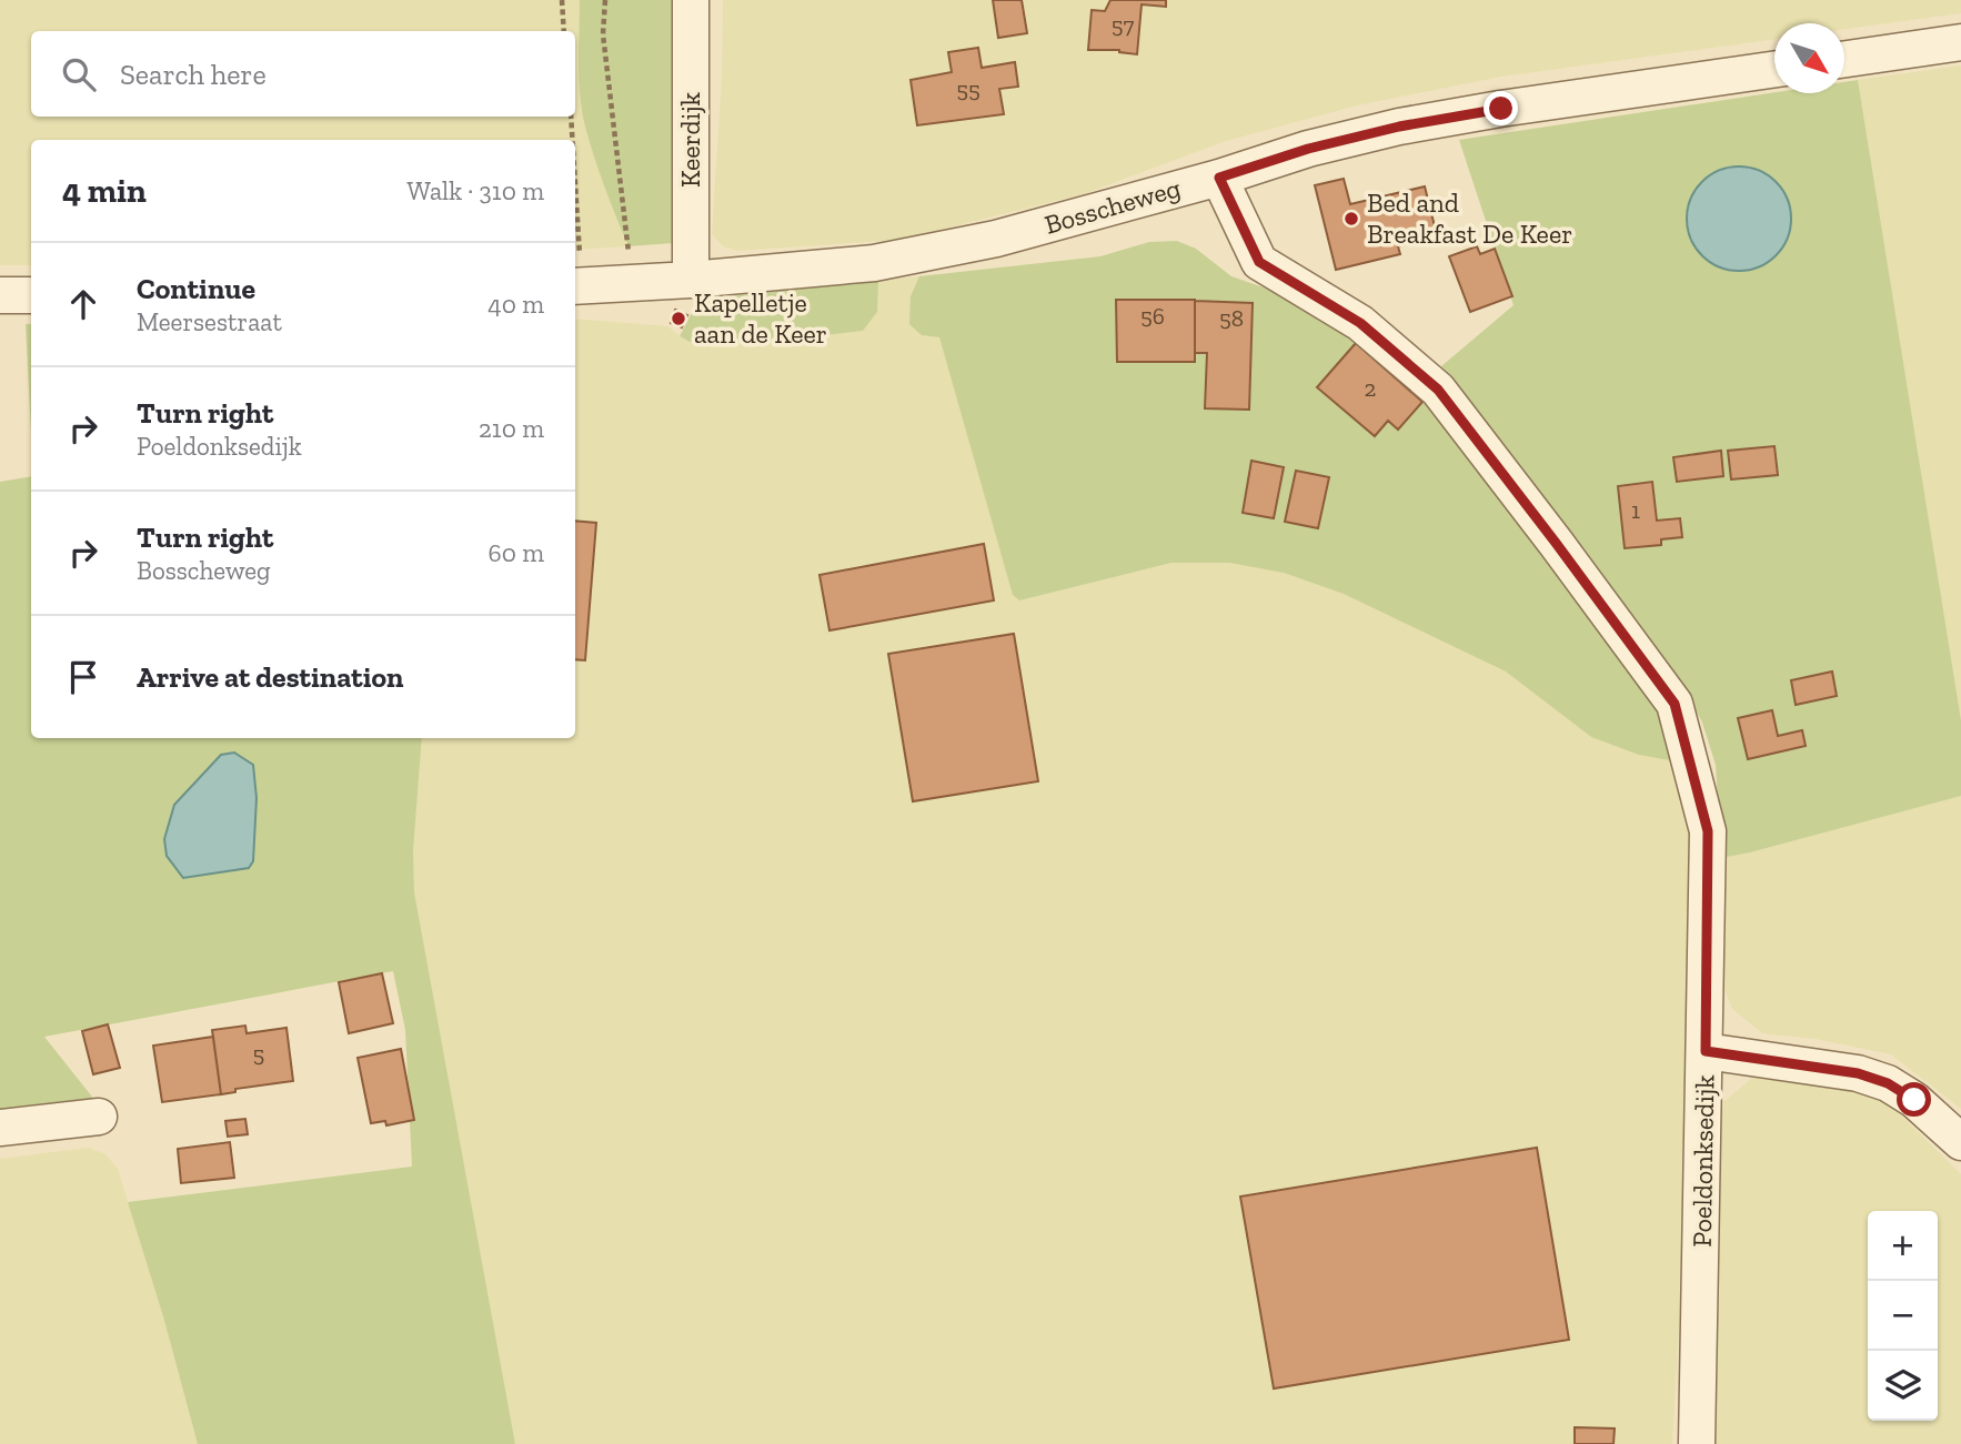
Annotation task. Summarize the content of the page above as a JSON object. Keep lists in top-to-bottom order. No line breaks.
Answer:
{"streets":{"street":["Keerdijk","Bosscheweg","Poeldonksedijk"]},"crossings":[["Keerdijk","Bosscheweg"],["Bosscheweg","Poeldonksedijk"]],"places":["Bed and Breakfast De Keer","Kapelletje aan de Keer"],"house_numbers":["57","55","56","58","2","1","5"],"north":"bottom right","page":{"search":"Search here","heading":["4 min","Walk · 310 m"],"list":[["Continue","Meersestraat","40 m"],["Turn right","Poeldonksedijk","210 m"],["Turn right","Bosscheweg","60 m"],"Arrive at destination"],"map_buttons":["+","−"]}}
